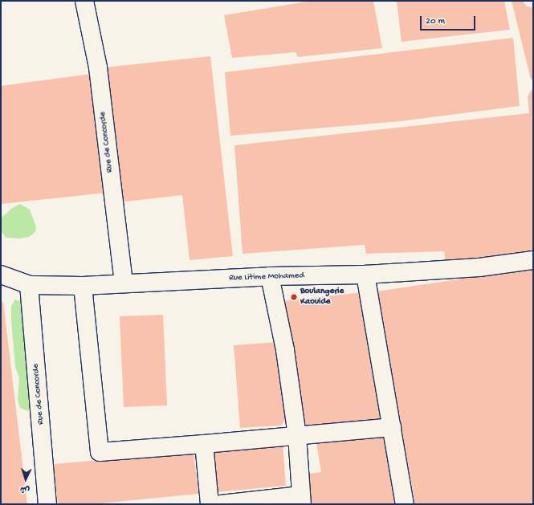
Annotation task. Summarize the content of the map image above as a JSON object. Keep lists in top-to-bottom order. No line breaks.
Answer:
{"streets":{"street":["Rue de Concorde","Rue Litime Mohamed"]},"crossings":[["Rue de Concorde","Rue Litime Mohamed"]],"places":["Boulangerie Kaouide"],"scale_bar":"20 m","north":"bottom"}
